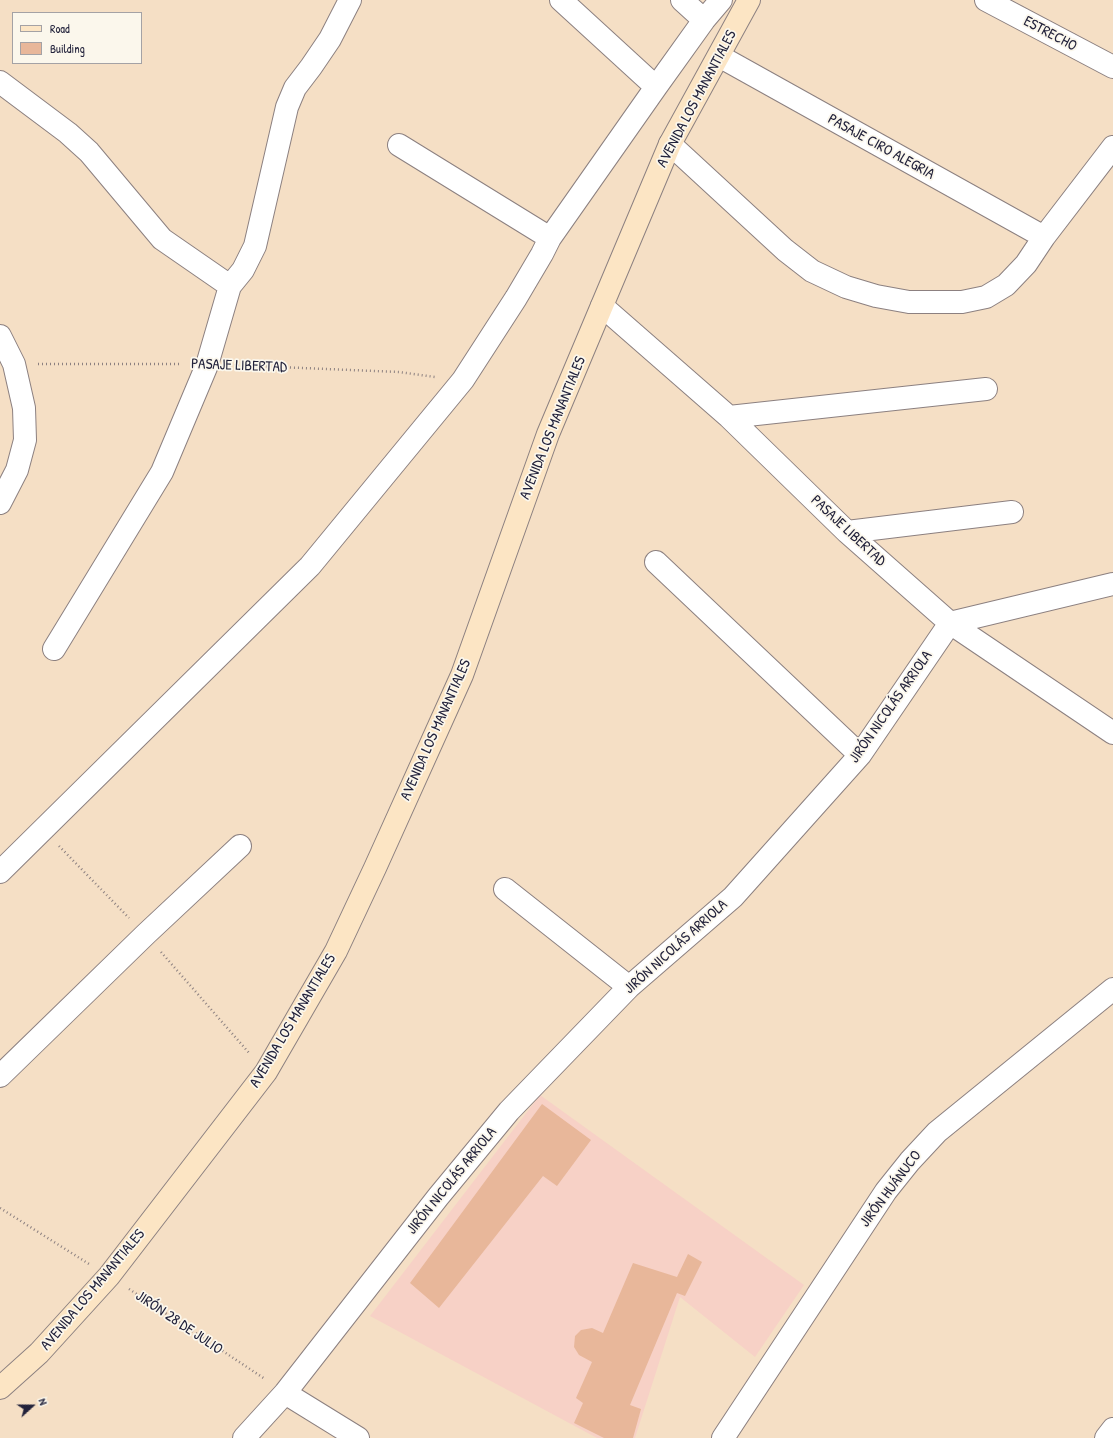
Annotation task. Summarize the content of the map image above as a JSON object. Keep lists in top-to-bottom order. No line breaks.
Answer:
{"streets":{"street":["ESTRECHO","AVENIDA LOS MANANTIALES","PASAJE CIRO ALEGRIA","PASAJE LIBERTAD","JIRÓN NICOLÁS ARRIOLA","JIRÓN HUÁNUCO"],"path":["JIRÓN 28 DE JULIO"]},"crossings":[["AVENIDA LOS MANANTIALES","PASAJE CIRO ALEGRIA"],["AVENIDA LOS MANANTIALES","PASAJE LIBERTAD"],["AVENIDA LOS MANANTIALES","JIRÓN 28 DE JULIO"],["PASAJE LIBERTAD","JIRÓN NICOLÁS ARRIOLA"],["JIRÓN NICOLÁS ARRIOLA","JIRÓN 28 DE JULIO"]],"legend":["Road","Building"],"north":"right"}
